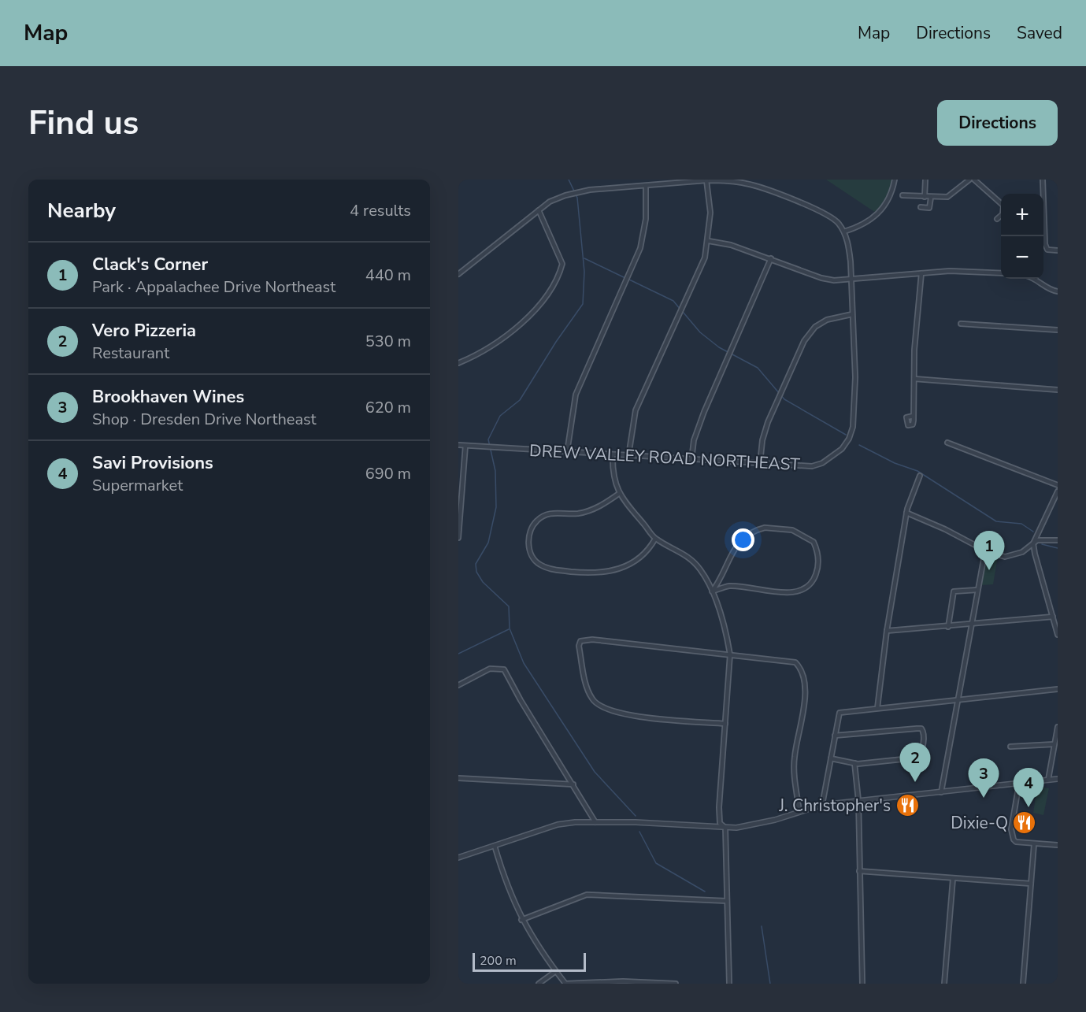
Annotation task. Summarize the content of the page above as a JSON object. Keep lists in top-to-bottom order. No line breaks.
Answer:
{"streets":{"street":["DREW VALLEY ROAD NORTHEAST"]},"places":{"restaurant":["J. Christopher's","Dixie-Q"]},"scale_bar":"200 m","page":{"header":"Map","nav":["Map","Directions","Saved"],"buttons":"Directions","title":"Find us","heading":["Nearby","4 results"],"map_buttons":["+","−"],"list":[{"mark":"1","name":"Clack's Corner","note":"Park · Appalachee Drive Northeast","value":"440 m"},{"mark":"2","name":"Vero Pizzeria","note":"Restaurant","value":"530 m"},{"mark":"3","name":"Brookhaven Wines","note":"Shop · Dresden Drive Northeast","value":"620 m"},{"mark":"4","name":"Savi Provisions","note":"Supermarket","value":"690 m"}],"pins":["1","2","3","4"],"scale":"200 m"}}
